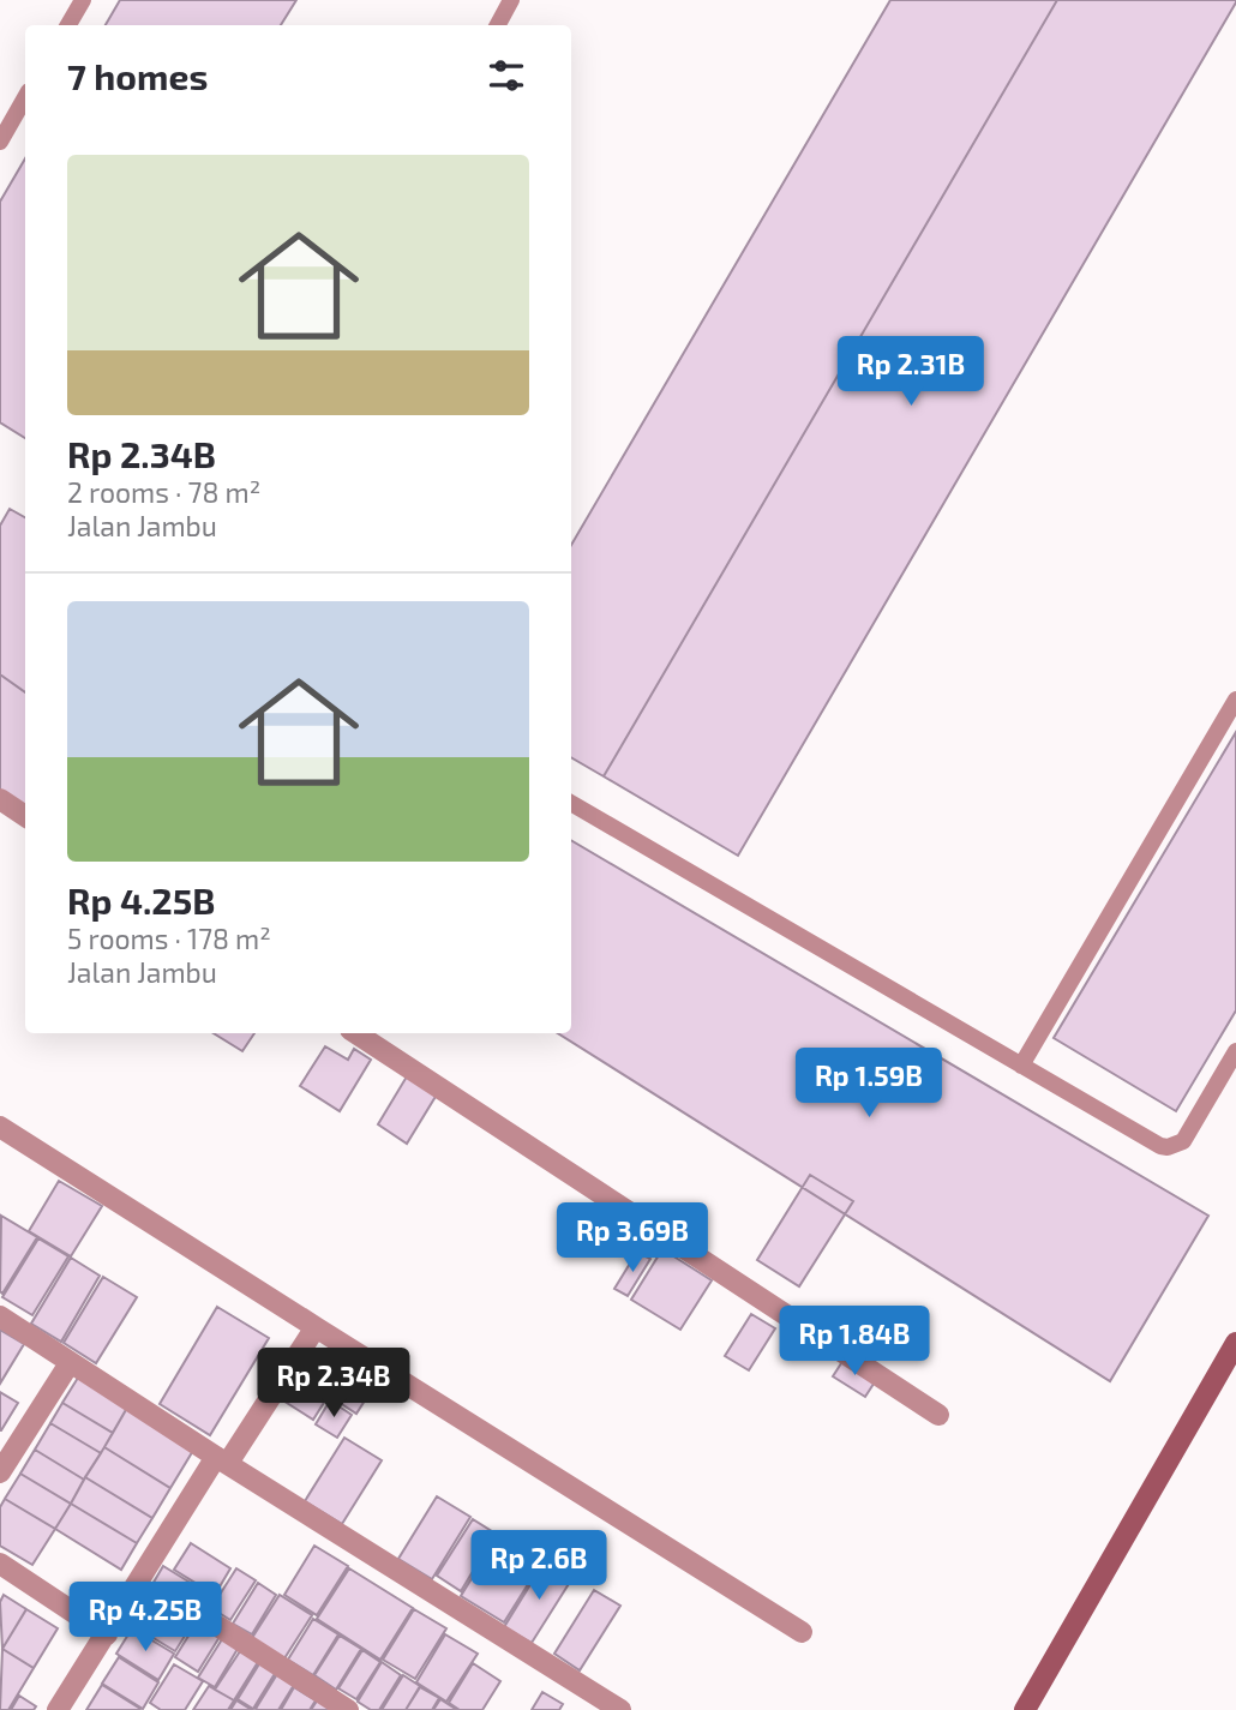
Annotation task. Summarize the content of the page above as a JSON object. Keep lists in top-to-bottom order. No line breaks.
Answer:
{"page":{"heading":"7 homes","list":[{"name":"Rp 2.34B","note":"2 rooms · 78 m² · Jalan Jambu"},{"name":"Rp 4.25B","note":"5 rooms · 178 m² · Jalan Jambu"}],"price":["Rp 2.31B","Rp 1.59B","Rp 3.69B","Rp 1.84B","Rp 2.34B","Rp 2.6B","Rp 4.25B"]}}
